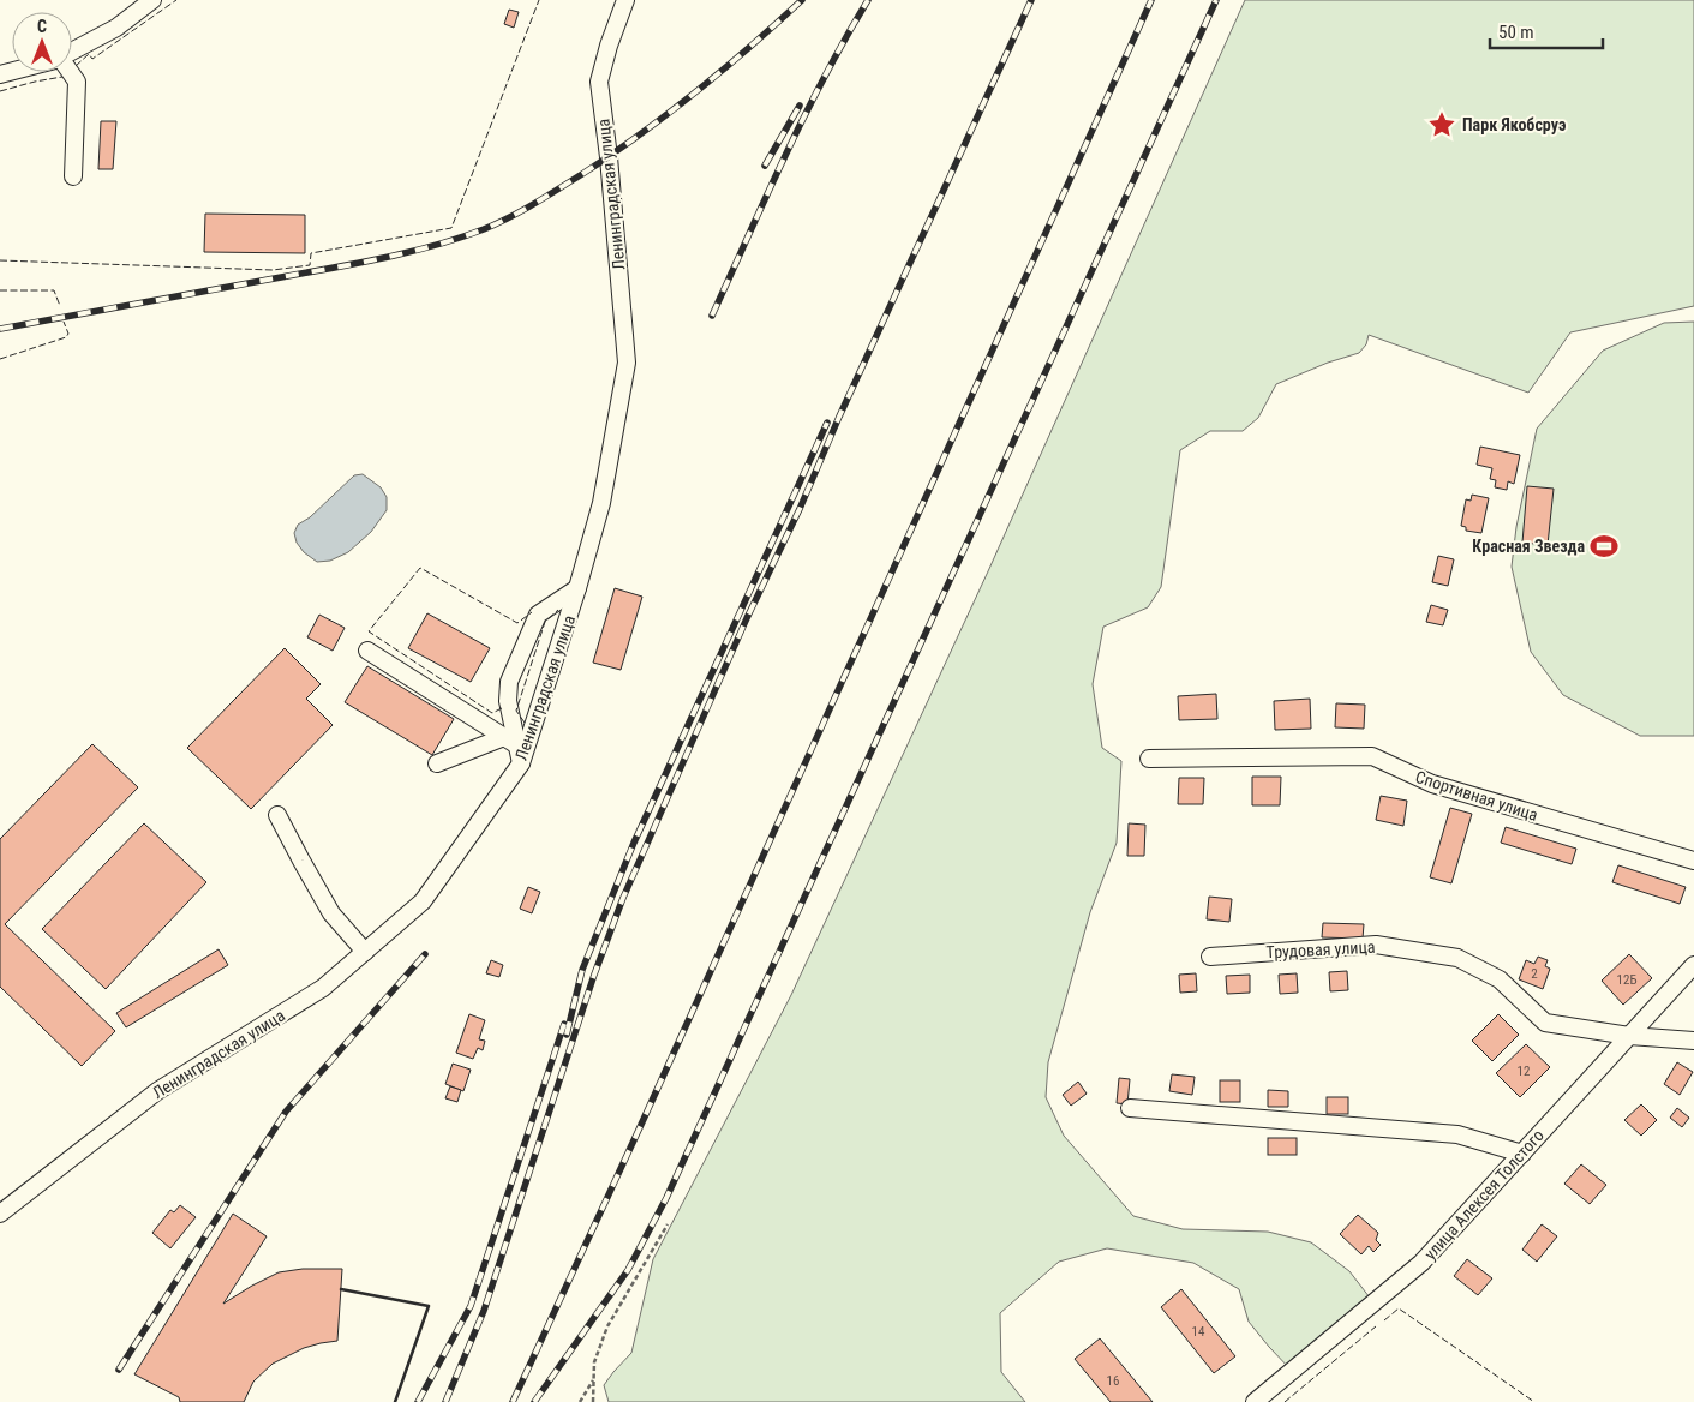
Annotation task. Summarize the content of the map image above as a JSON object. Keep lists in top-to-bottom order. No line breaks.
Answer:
{"streets":{"street":["Ленинградская улица","Спортивная улица","Трудовая улица","улица Алексея Толстого"]},"crossings":[["Трудовая улица","улица Алексея Толстого"]],"places":{"place":["Парк Якобсруэ"],"sports":["Красная Звезда"]},"house_numbers":["2","12Б","12","14","16"],"scale_bar":"50 m","north":"top"}
